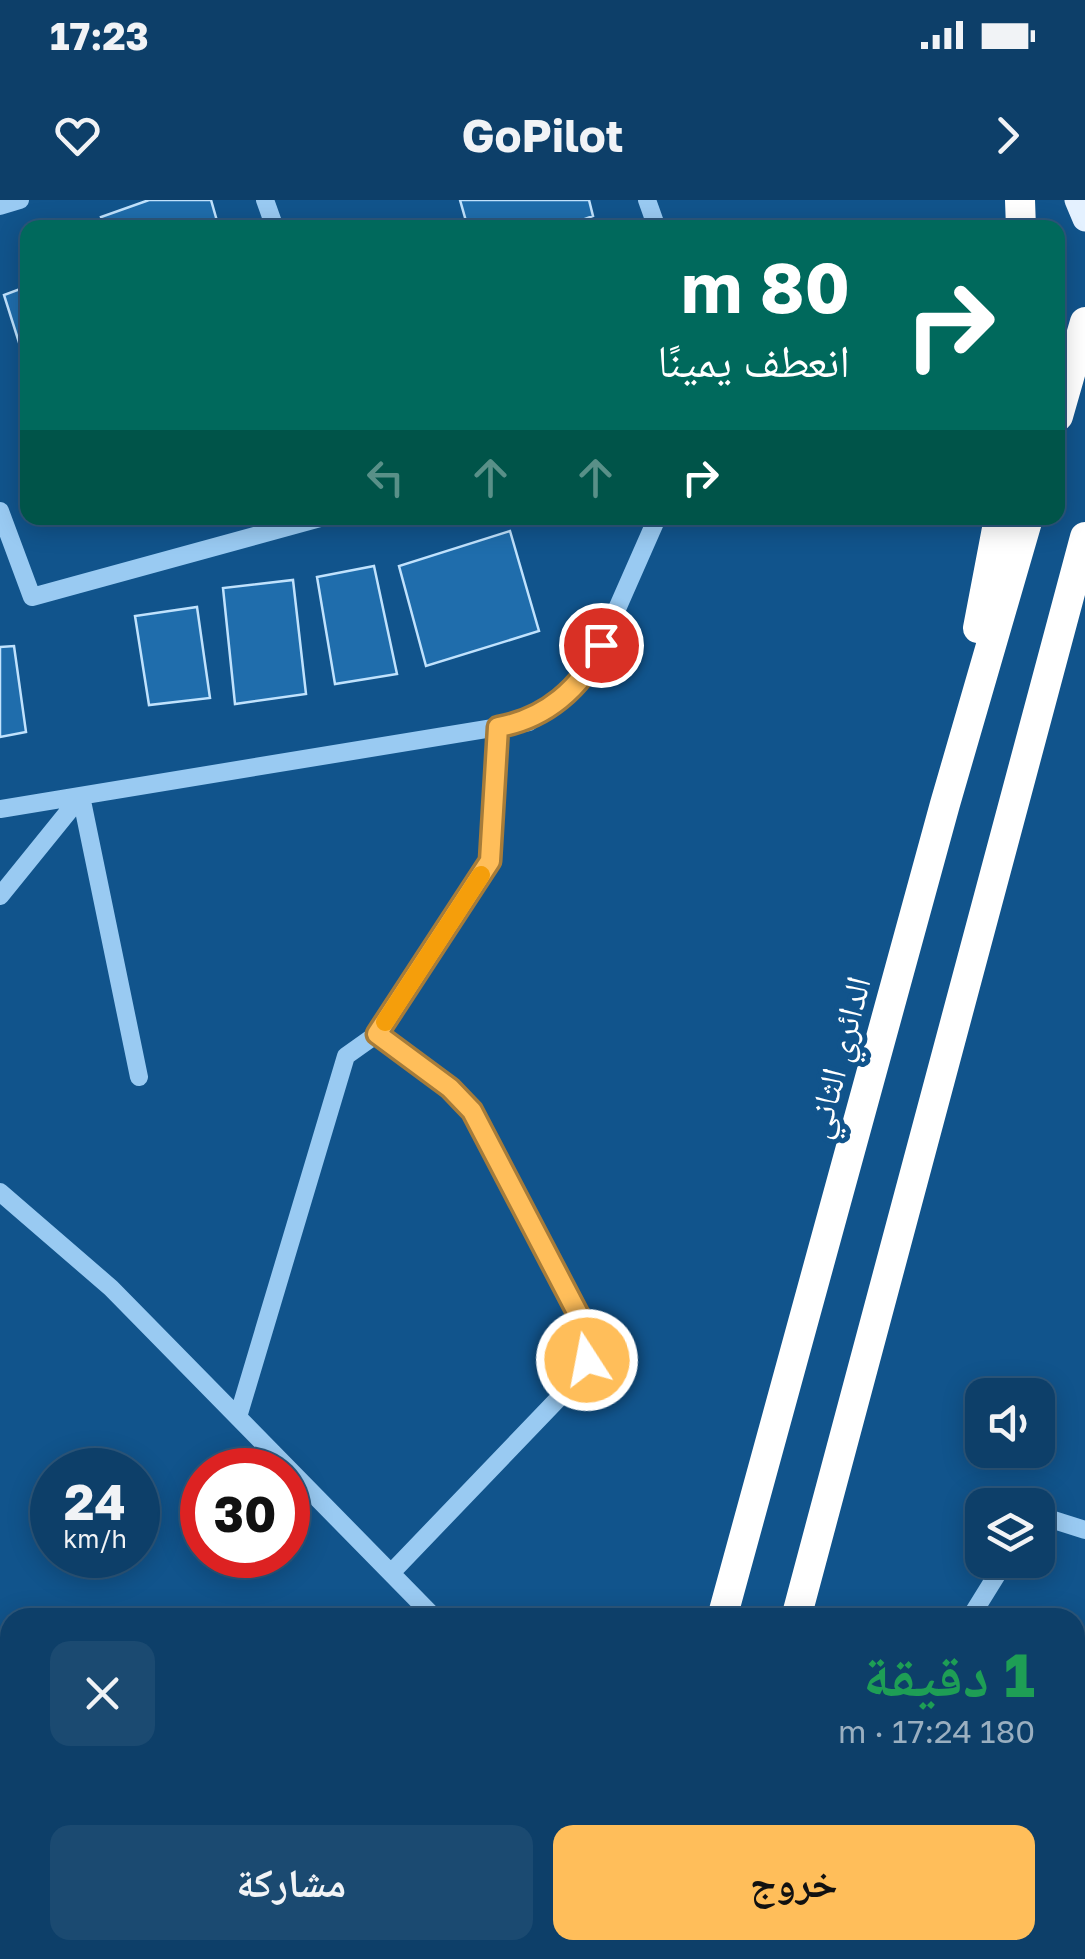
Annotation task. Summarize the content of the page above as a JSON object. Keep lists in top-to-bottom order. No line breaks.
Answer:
{"streets":{"highway":["الدائري الثاني"]},"page":{"status":"17:23","header":"GoPilot","turn":["80 m","انعطف يمينًا"],"speed":"24 km/h","limit":"30","heading":["1 دقيقة","180 m · 17:24"],"buttons":["خروج","مشاركة"]}}
